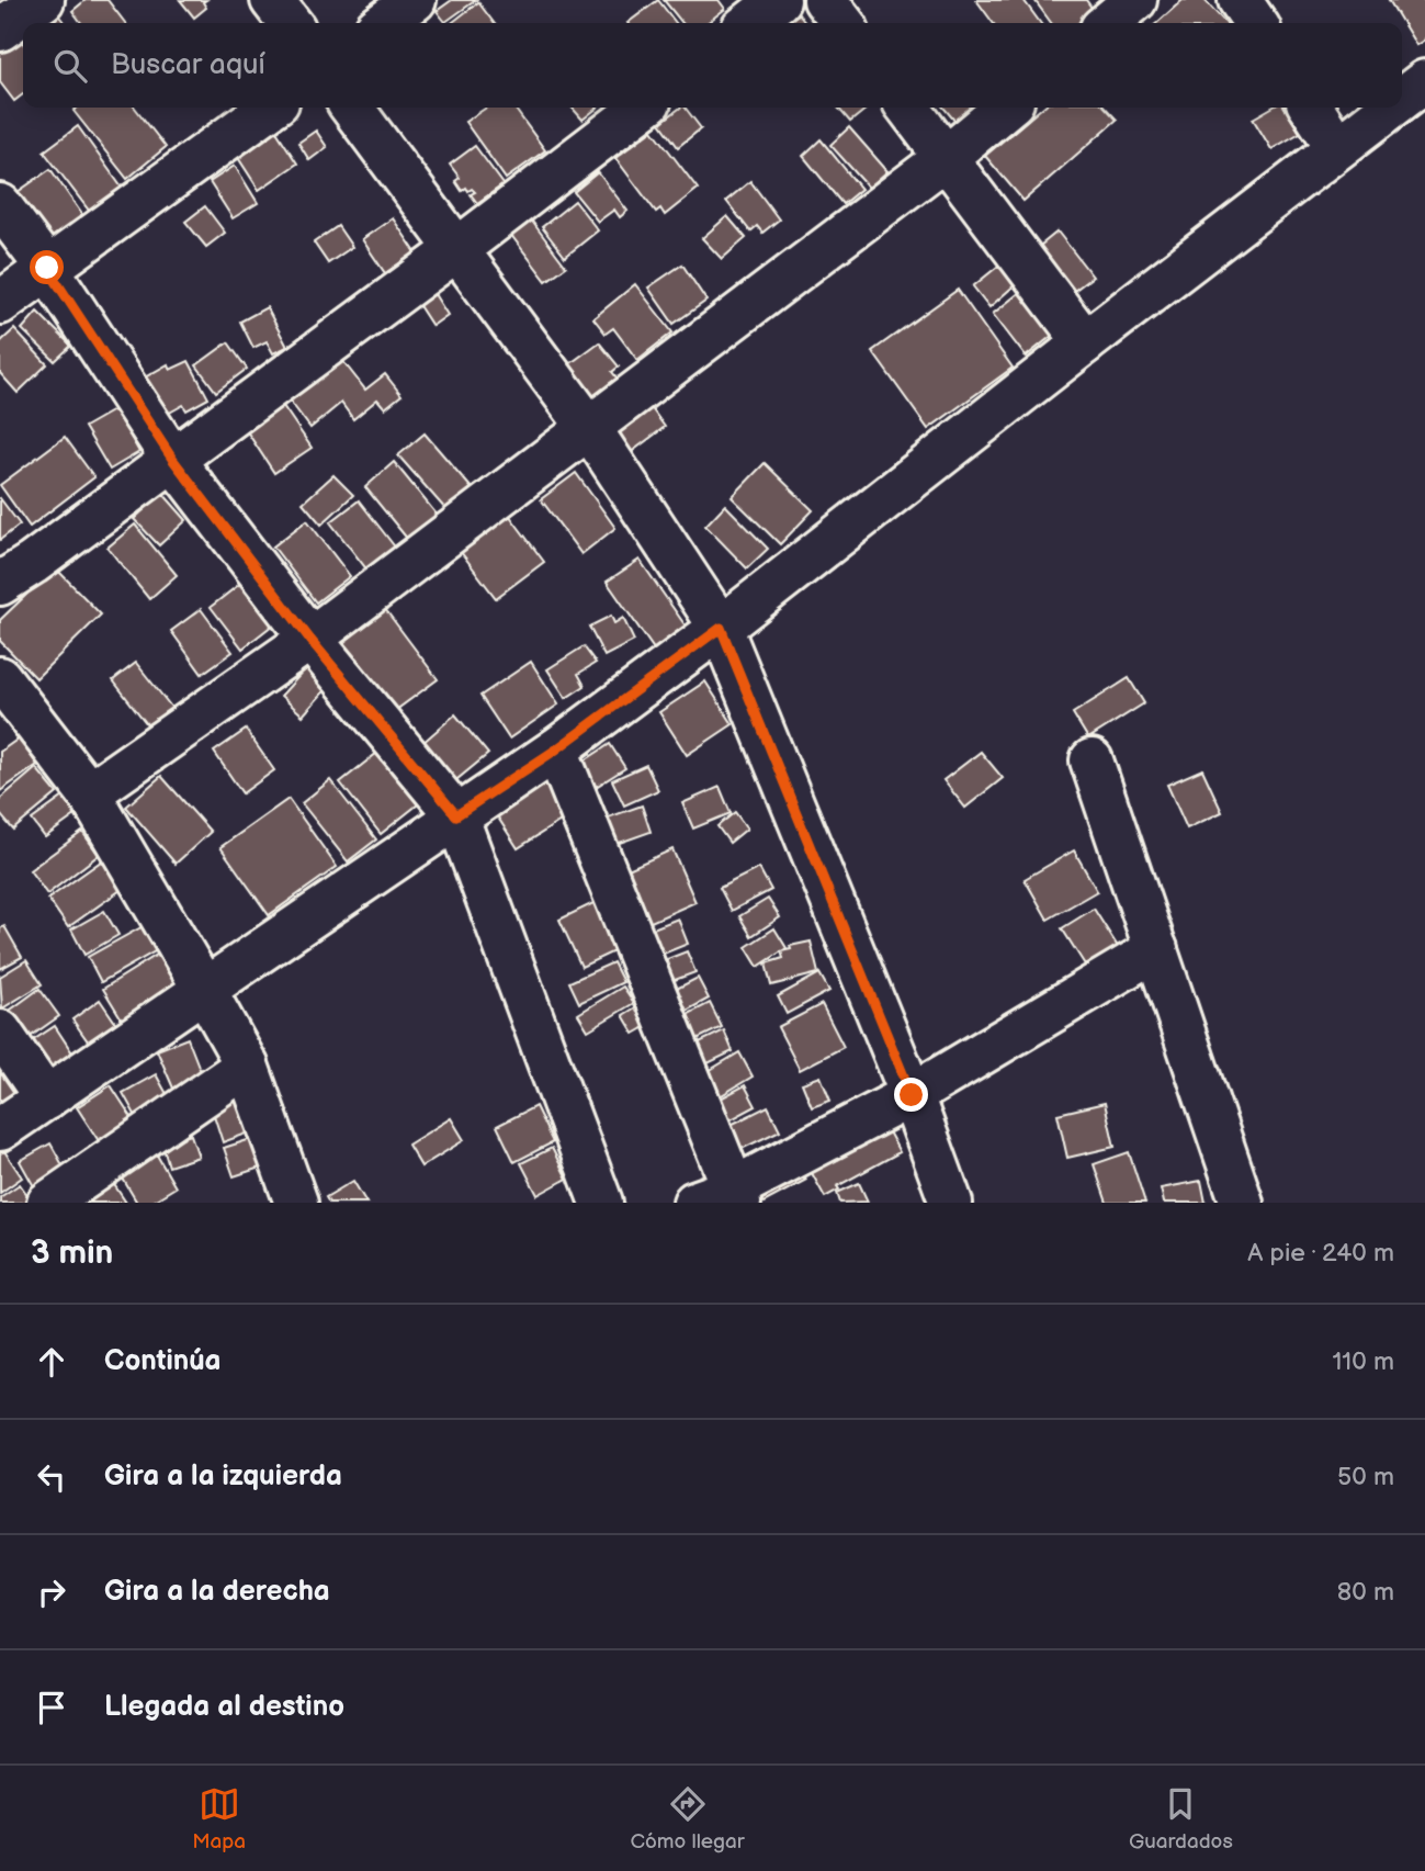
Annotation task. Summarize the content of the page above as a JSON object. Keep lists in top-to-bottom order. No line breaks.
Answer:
{"page":{"search":"Buscar aquí","heading":["3 min","A pie · 240 m"],"list":[["Continúa","110 m"],["Gira a la izquierda","50 m"],["Gira a la derecha","80 m"],"Llegada al destino"],"nav":["Mapa","Cómo llegar","Guardados"]}}
